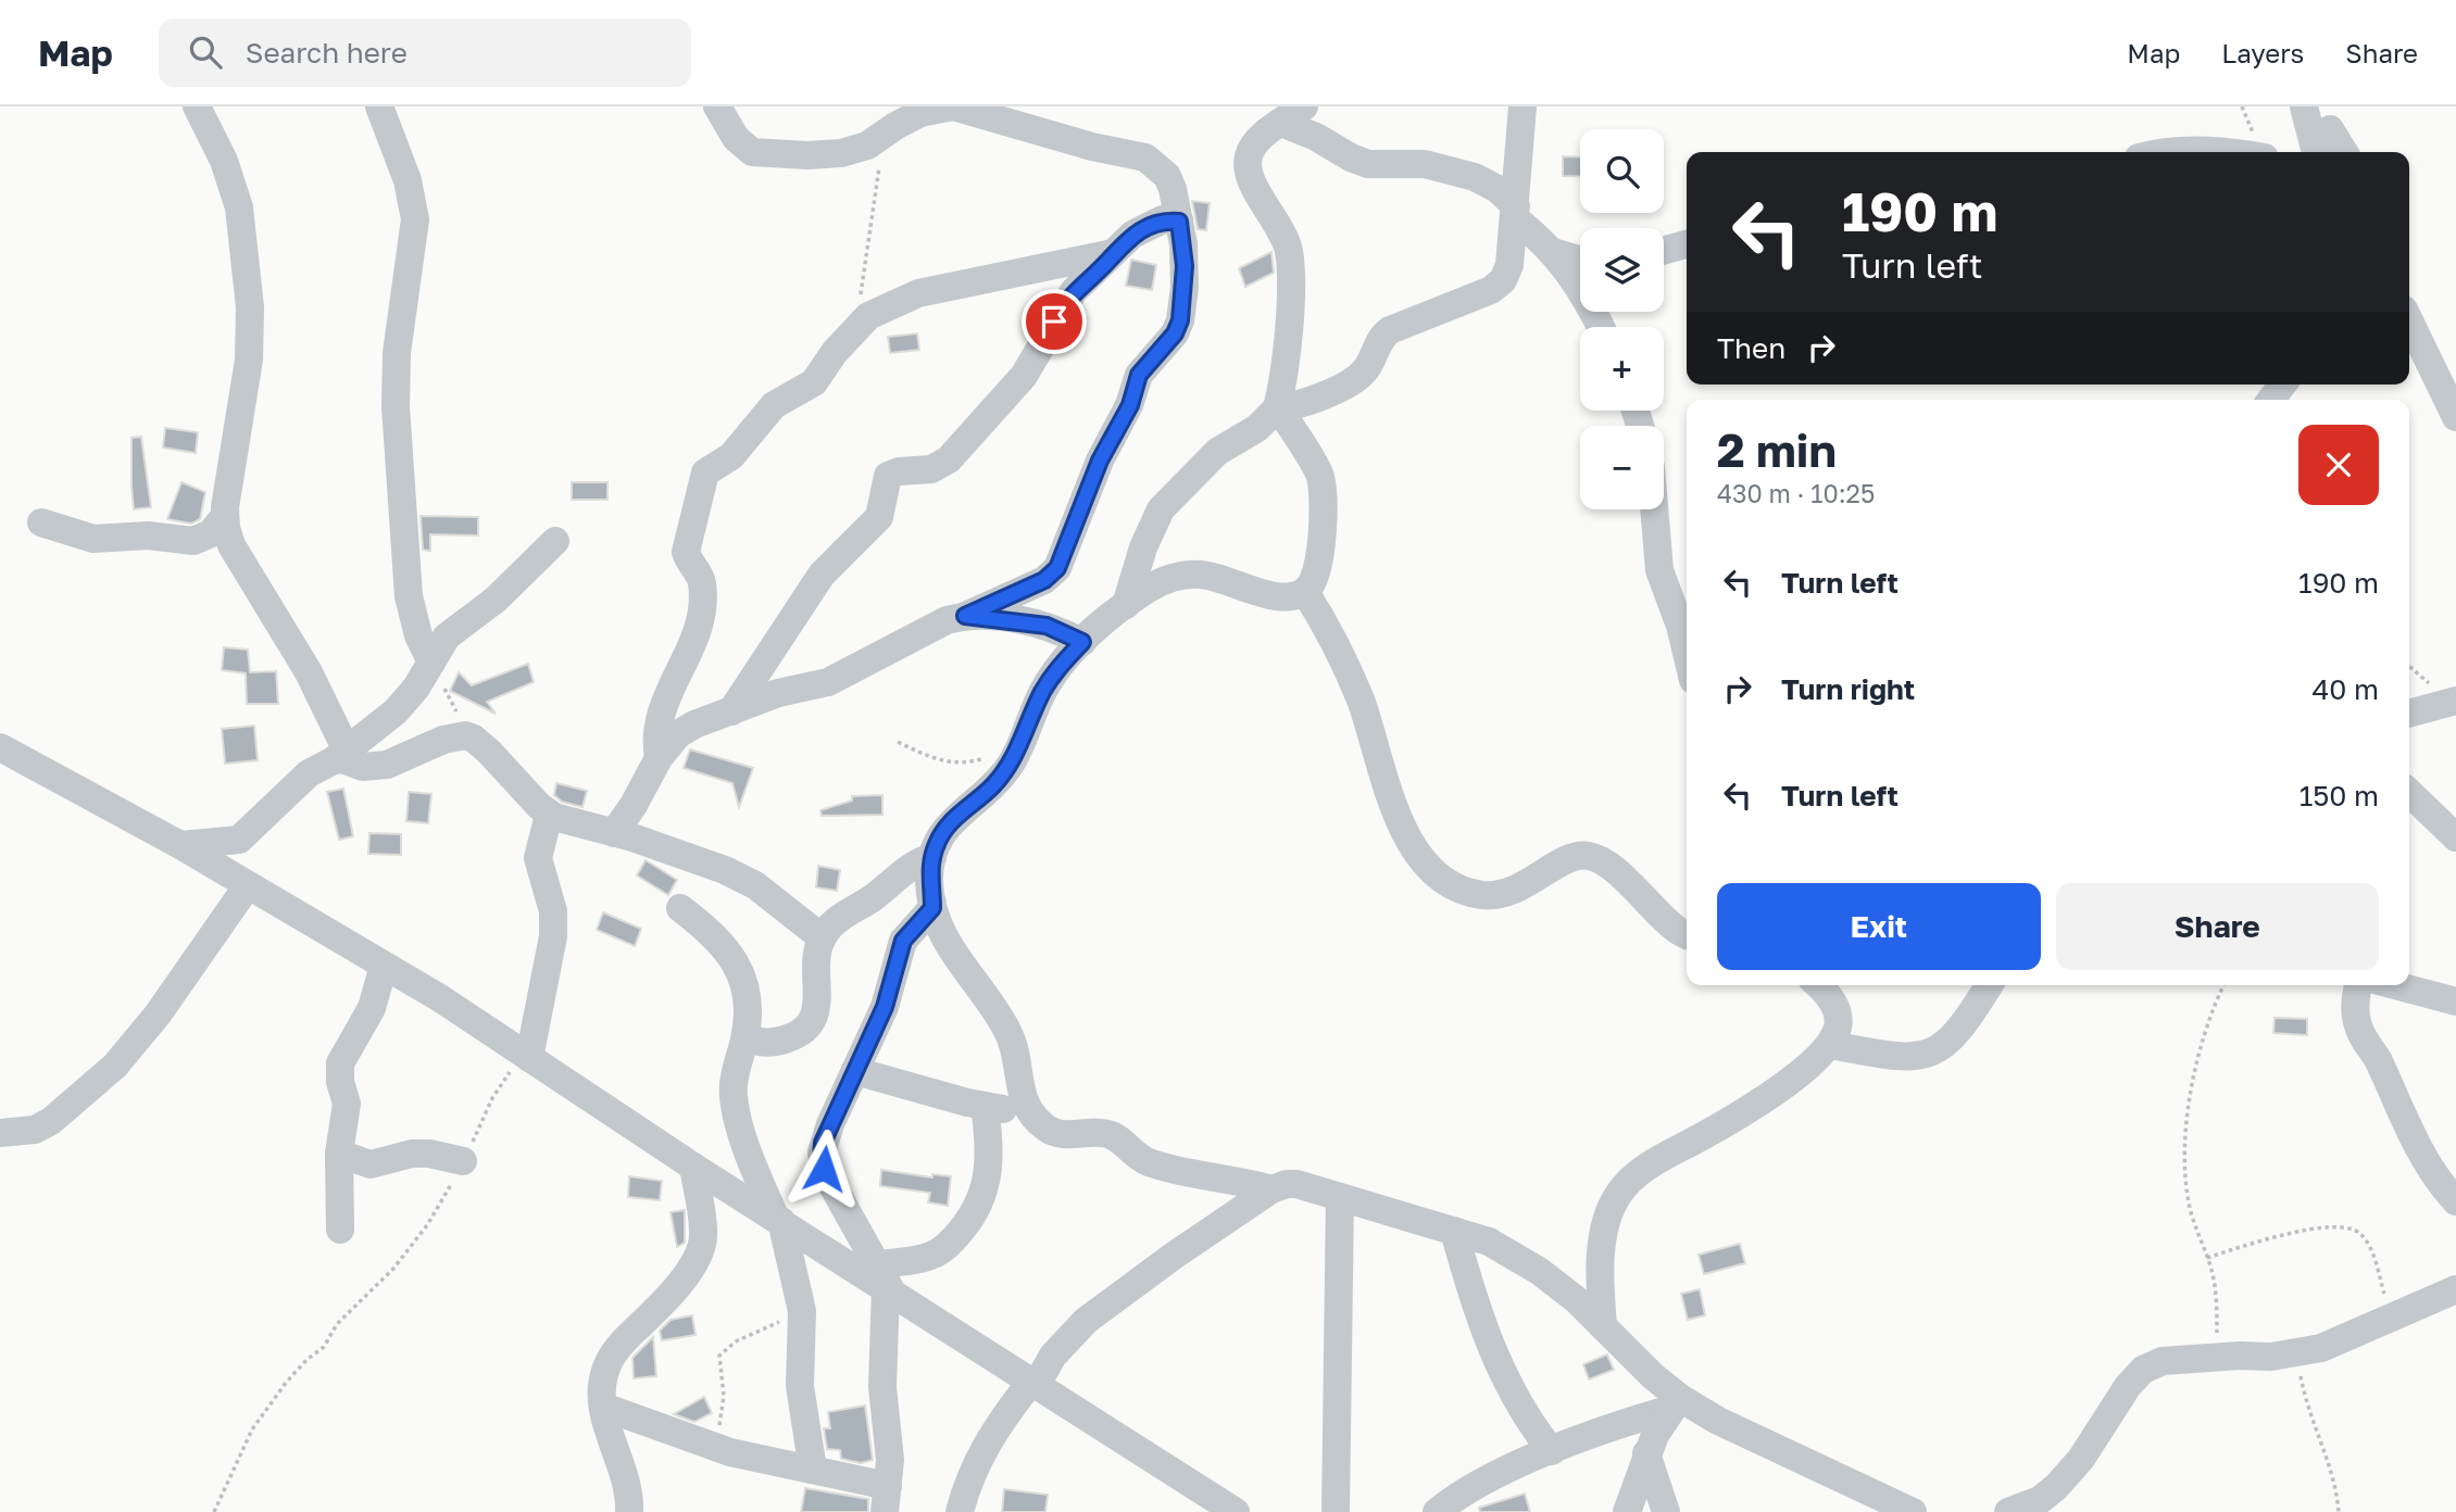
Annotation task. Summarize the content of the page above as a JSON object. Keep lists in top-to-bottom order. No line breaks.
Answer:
{"page":{"header":"Map","search":"Search here","nav":["Map","Layers","Share"],"map_buttons":["+","−"],"turn":["190 m","Turn left"],"then":"Then","heading":["2 min","430 m · 10:25"],"list":[{"name":"Turn left","value":"190 m"},{"name":"Turn right","value":"40 m"},{"name":"Turn left","value":"150 m"}],"buttons":["Exit","Share"]}}
